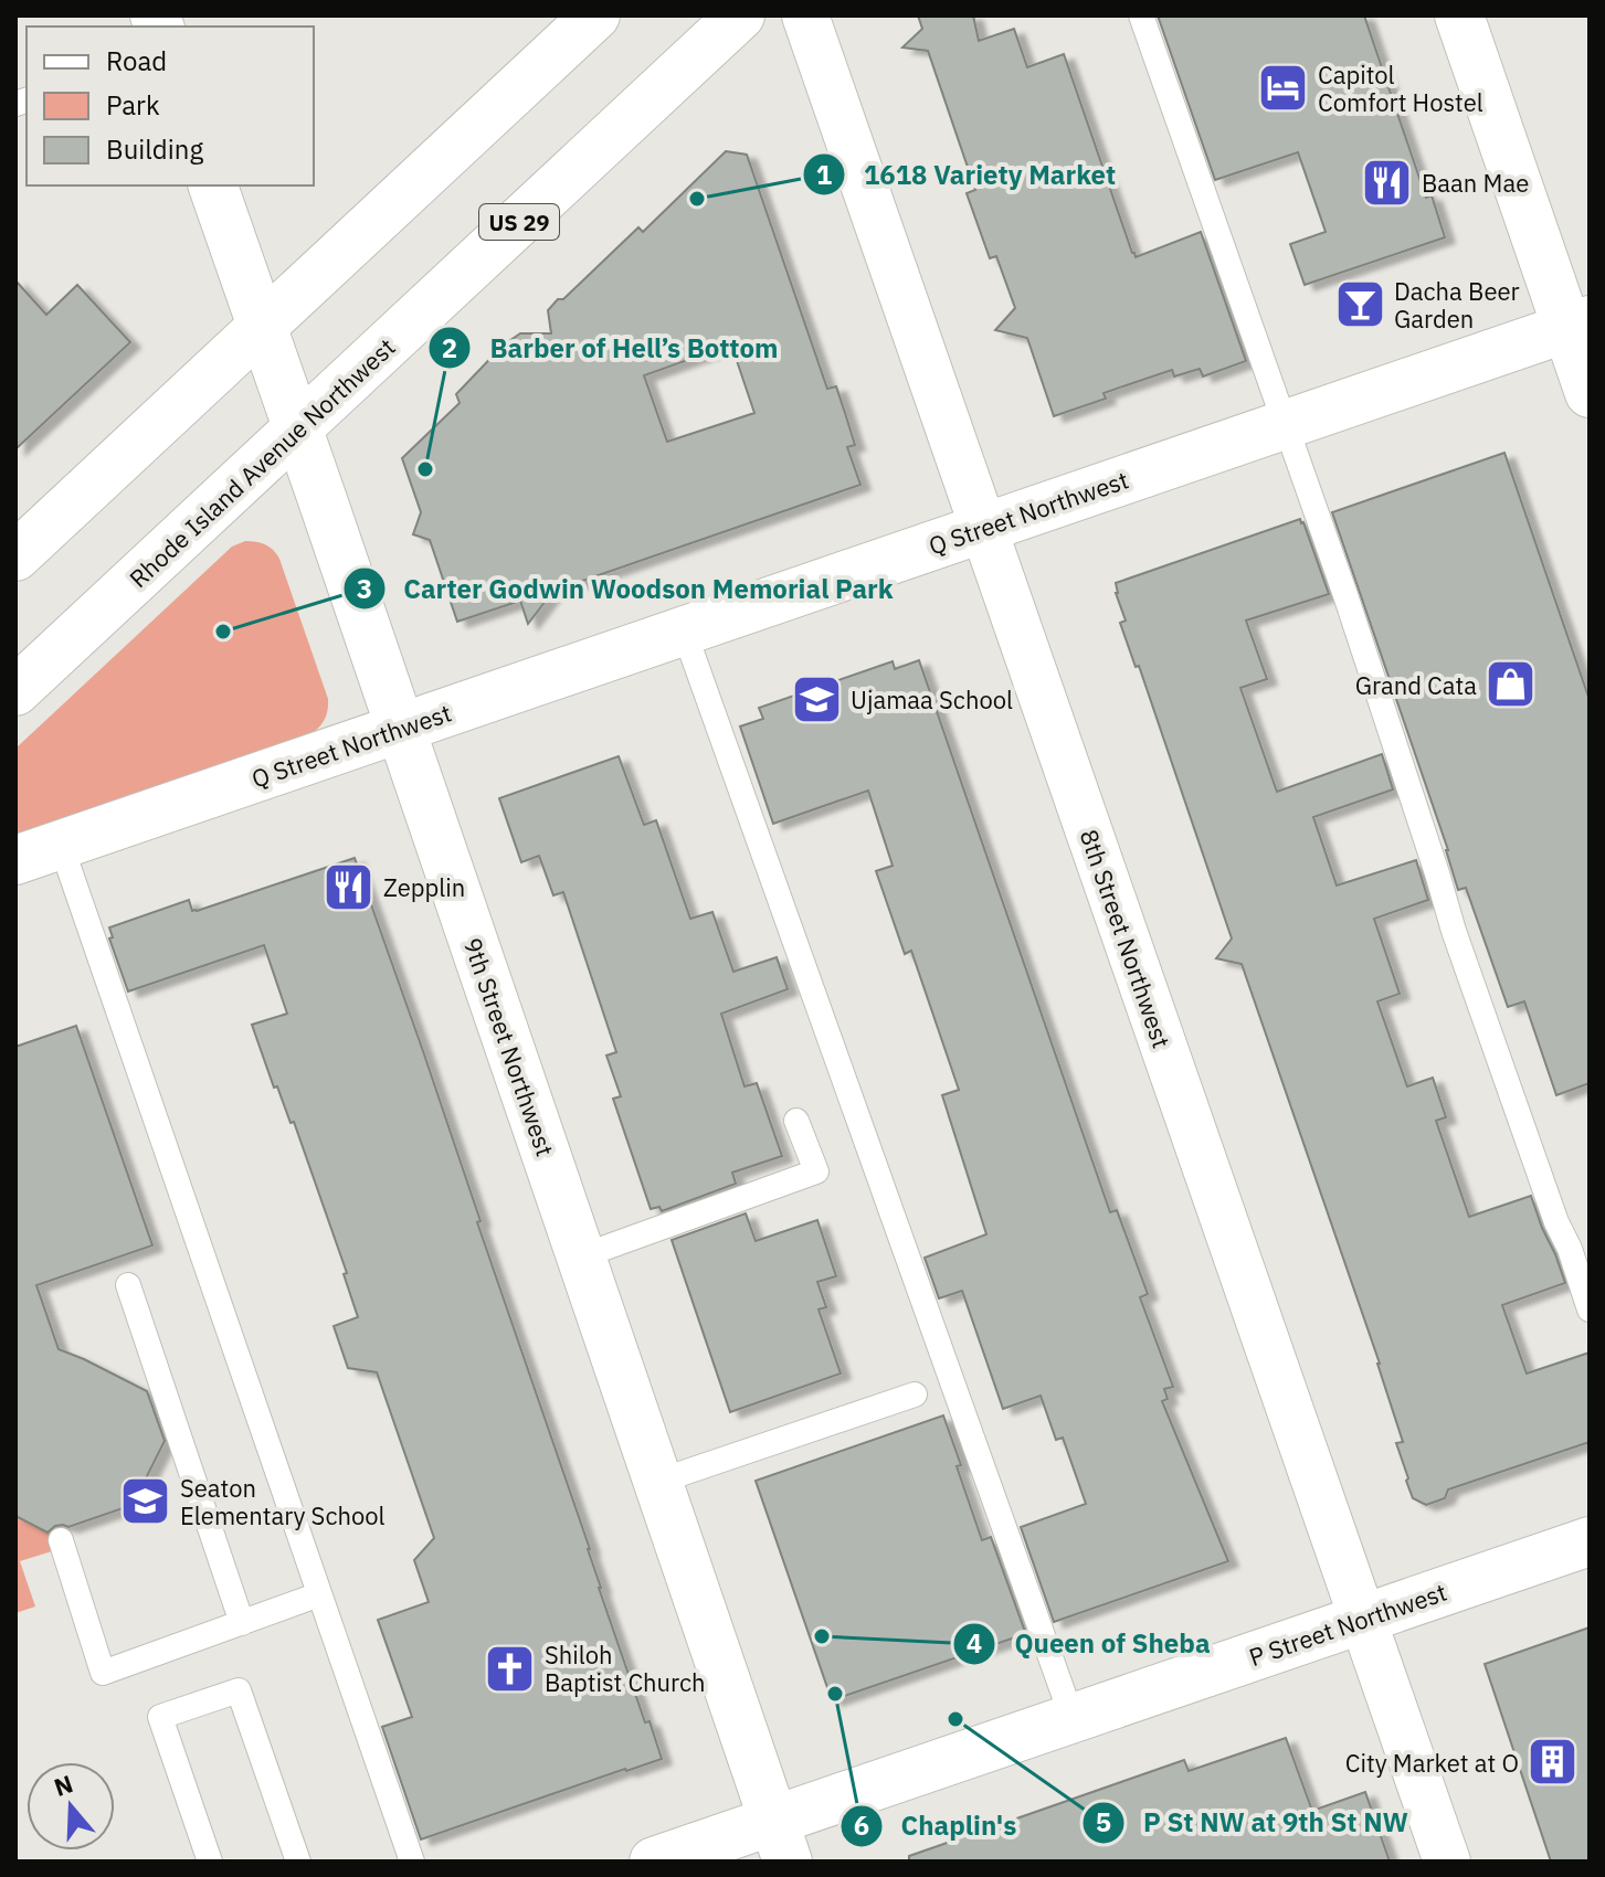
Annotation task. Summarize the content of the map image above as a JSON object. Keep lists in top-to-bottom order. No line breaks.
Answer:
{"streets":{"main road":["US 29","Rhode Island Avenue Northwest","Q Street Northwest","9th Street Northwest","P Street Northwest"],"street":["8th Street Northwest"]},"crossings":[["Rhode Island Avenue Northwest","9th Street Northwest"],["Q Street Northwest","8th Street Northwest"],["Q Street Northwest","9th Street Northwest"],["8th Street Northwest","P Street Northwest"],["9th Street Northwest","P Street Northwest"]],"places":{"hotel":["Capitol Comfort Hostel"],"restaurant":["Baan Mae","Zepplin"],"other":["1618 Variety Market","Barber of Hell’s Bottom","Carter Godwin Woodson Memorial Park","Queen of Sheba","Chaplin's","P St NW at 9th St NW"],"bar":["Dacha Beer Garden"],"shop":["Grand Cata"],"school or university":["Ujamaa School","Seaton Elementary School"],"church":["Shiloh Baptist Church"],"building":["City Market at O"]},"legend":["Road","Park","Building"],"north":"top"}
